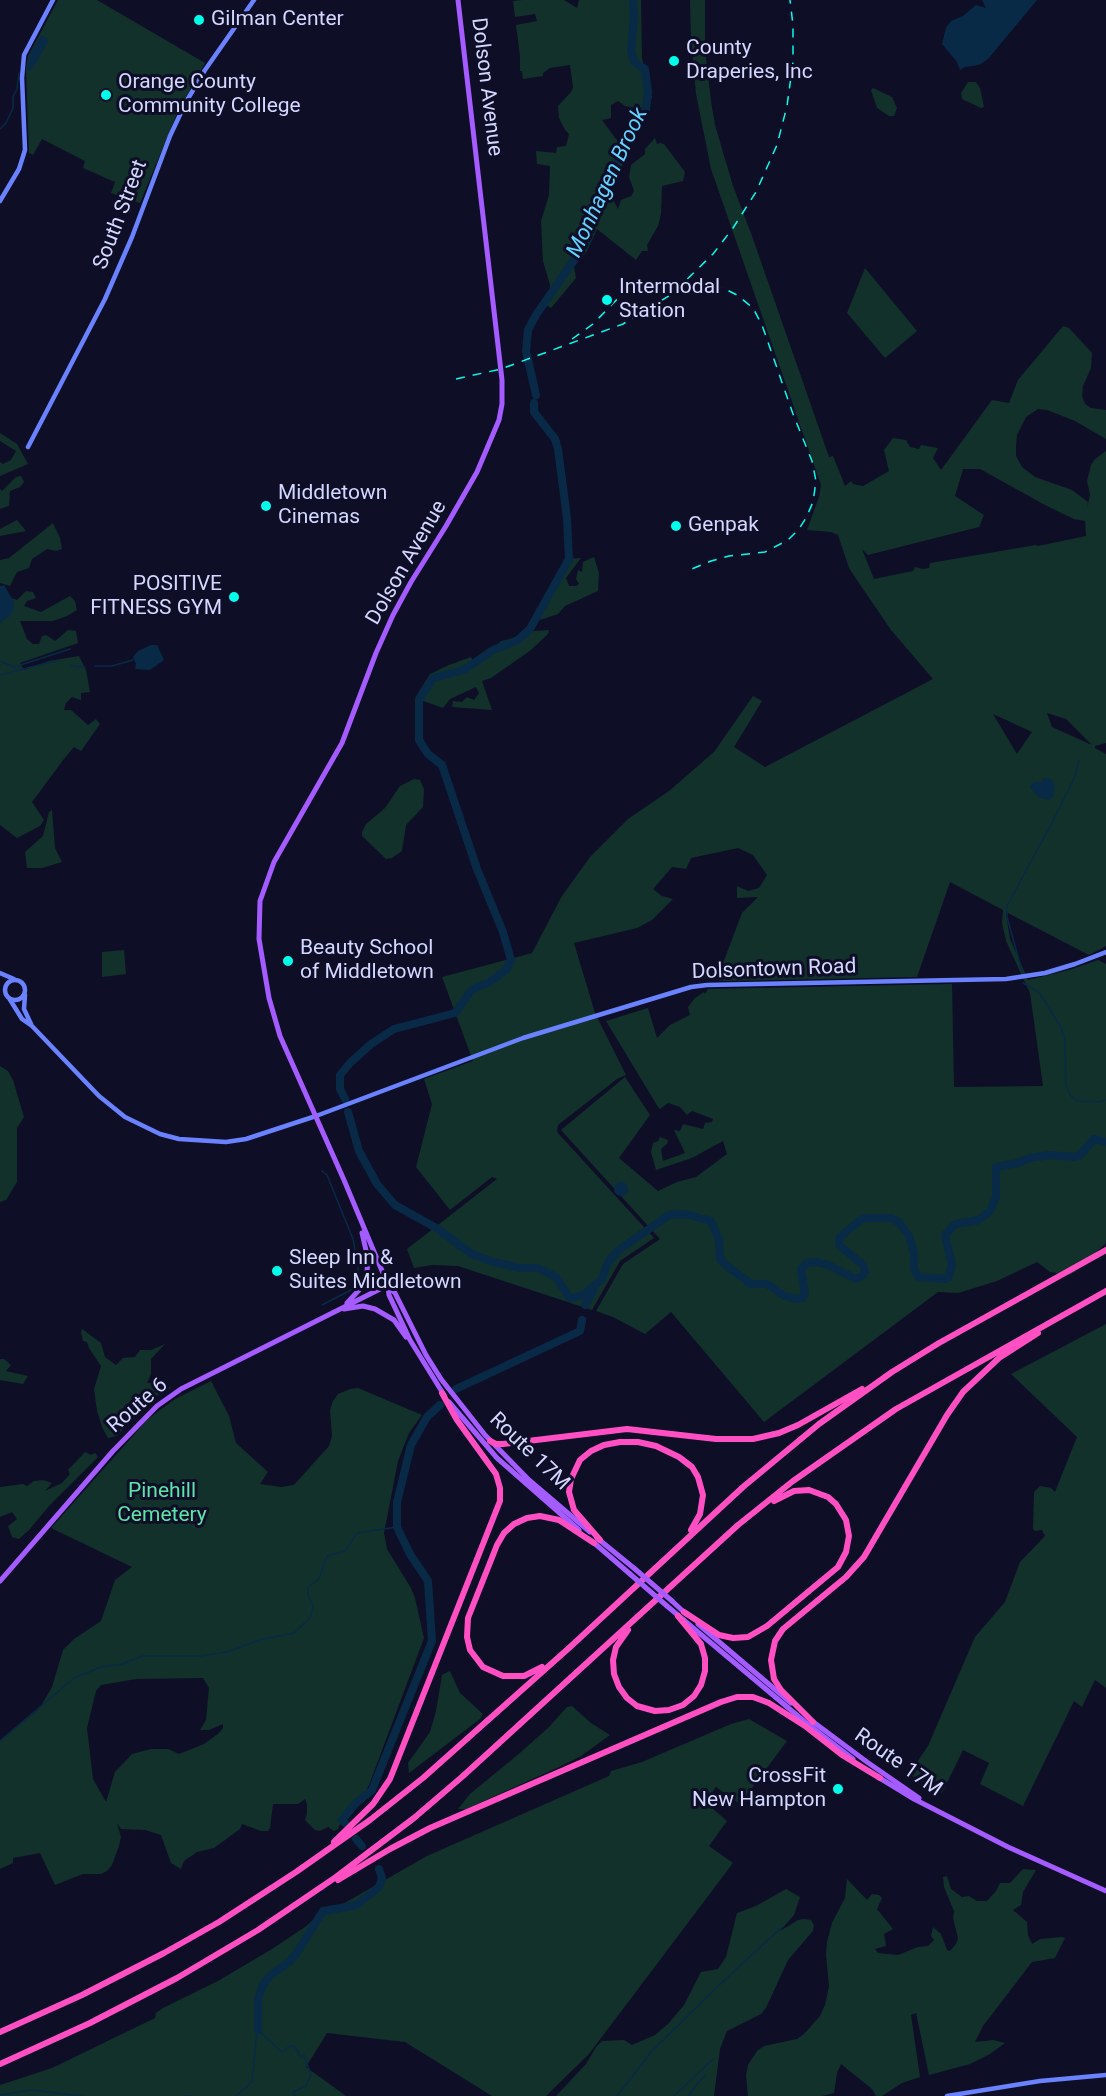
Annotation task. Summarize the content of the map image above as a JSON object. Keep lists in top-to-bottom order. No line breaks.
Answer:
{"streets":{"main road":["Dolson Avenue","Route 6","Route 17M"],"street":["South Street","Dolsontown Road"]},"crossings":[["Dolson Avenue","Dolsontown Road"],["Route 6","Route 17M"]],"water":["Monhagen Brook"],"parks":["Pinehill Cemetery"],"places":["Gilman Center","County Draperies, Inc","Orange County Community College","Intermodal Station","Middletown Cinemas","Genpak","POSITIVE FITNESS GYM","Beauty School of Middletown","Sleep Inn & Suites Middletown","CrossFit New Hampton"]}
